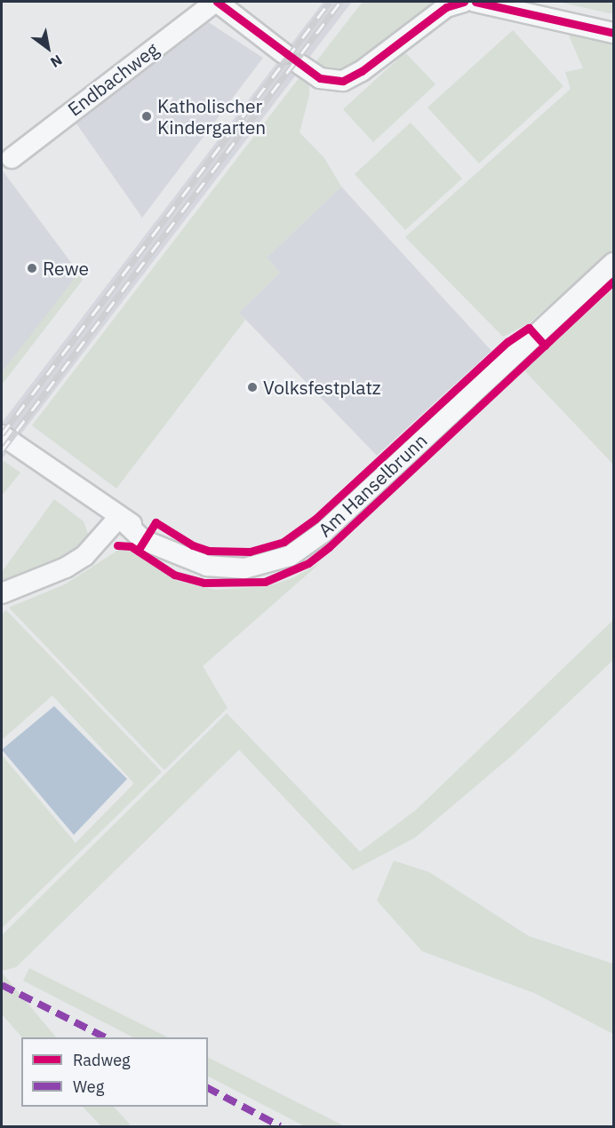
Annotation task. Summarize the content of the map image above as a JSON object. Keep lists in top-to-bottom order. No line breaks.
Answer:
{"streets":{"street":["Endbachweg","Am Hanselbrunn"]},"places":["Katholischer Kindergarten","Rewe","Volksfestplatz"],"legend":["Radweg","Weg"],"north":"bottom right"}
